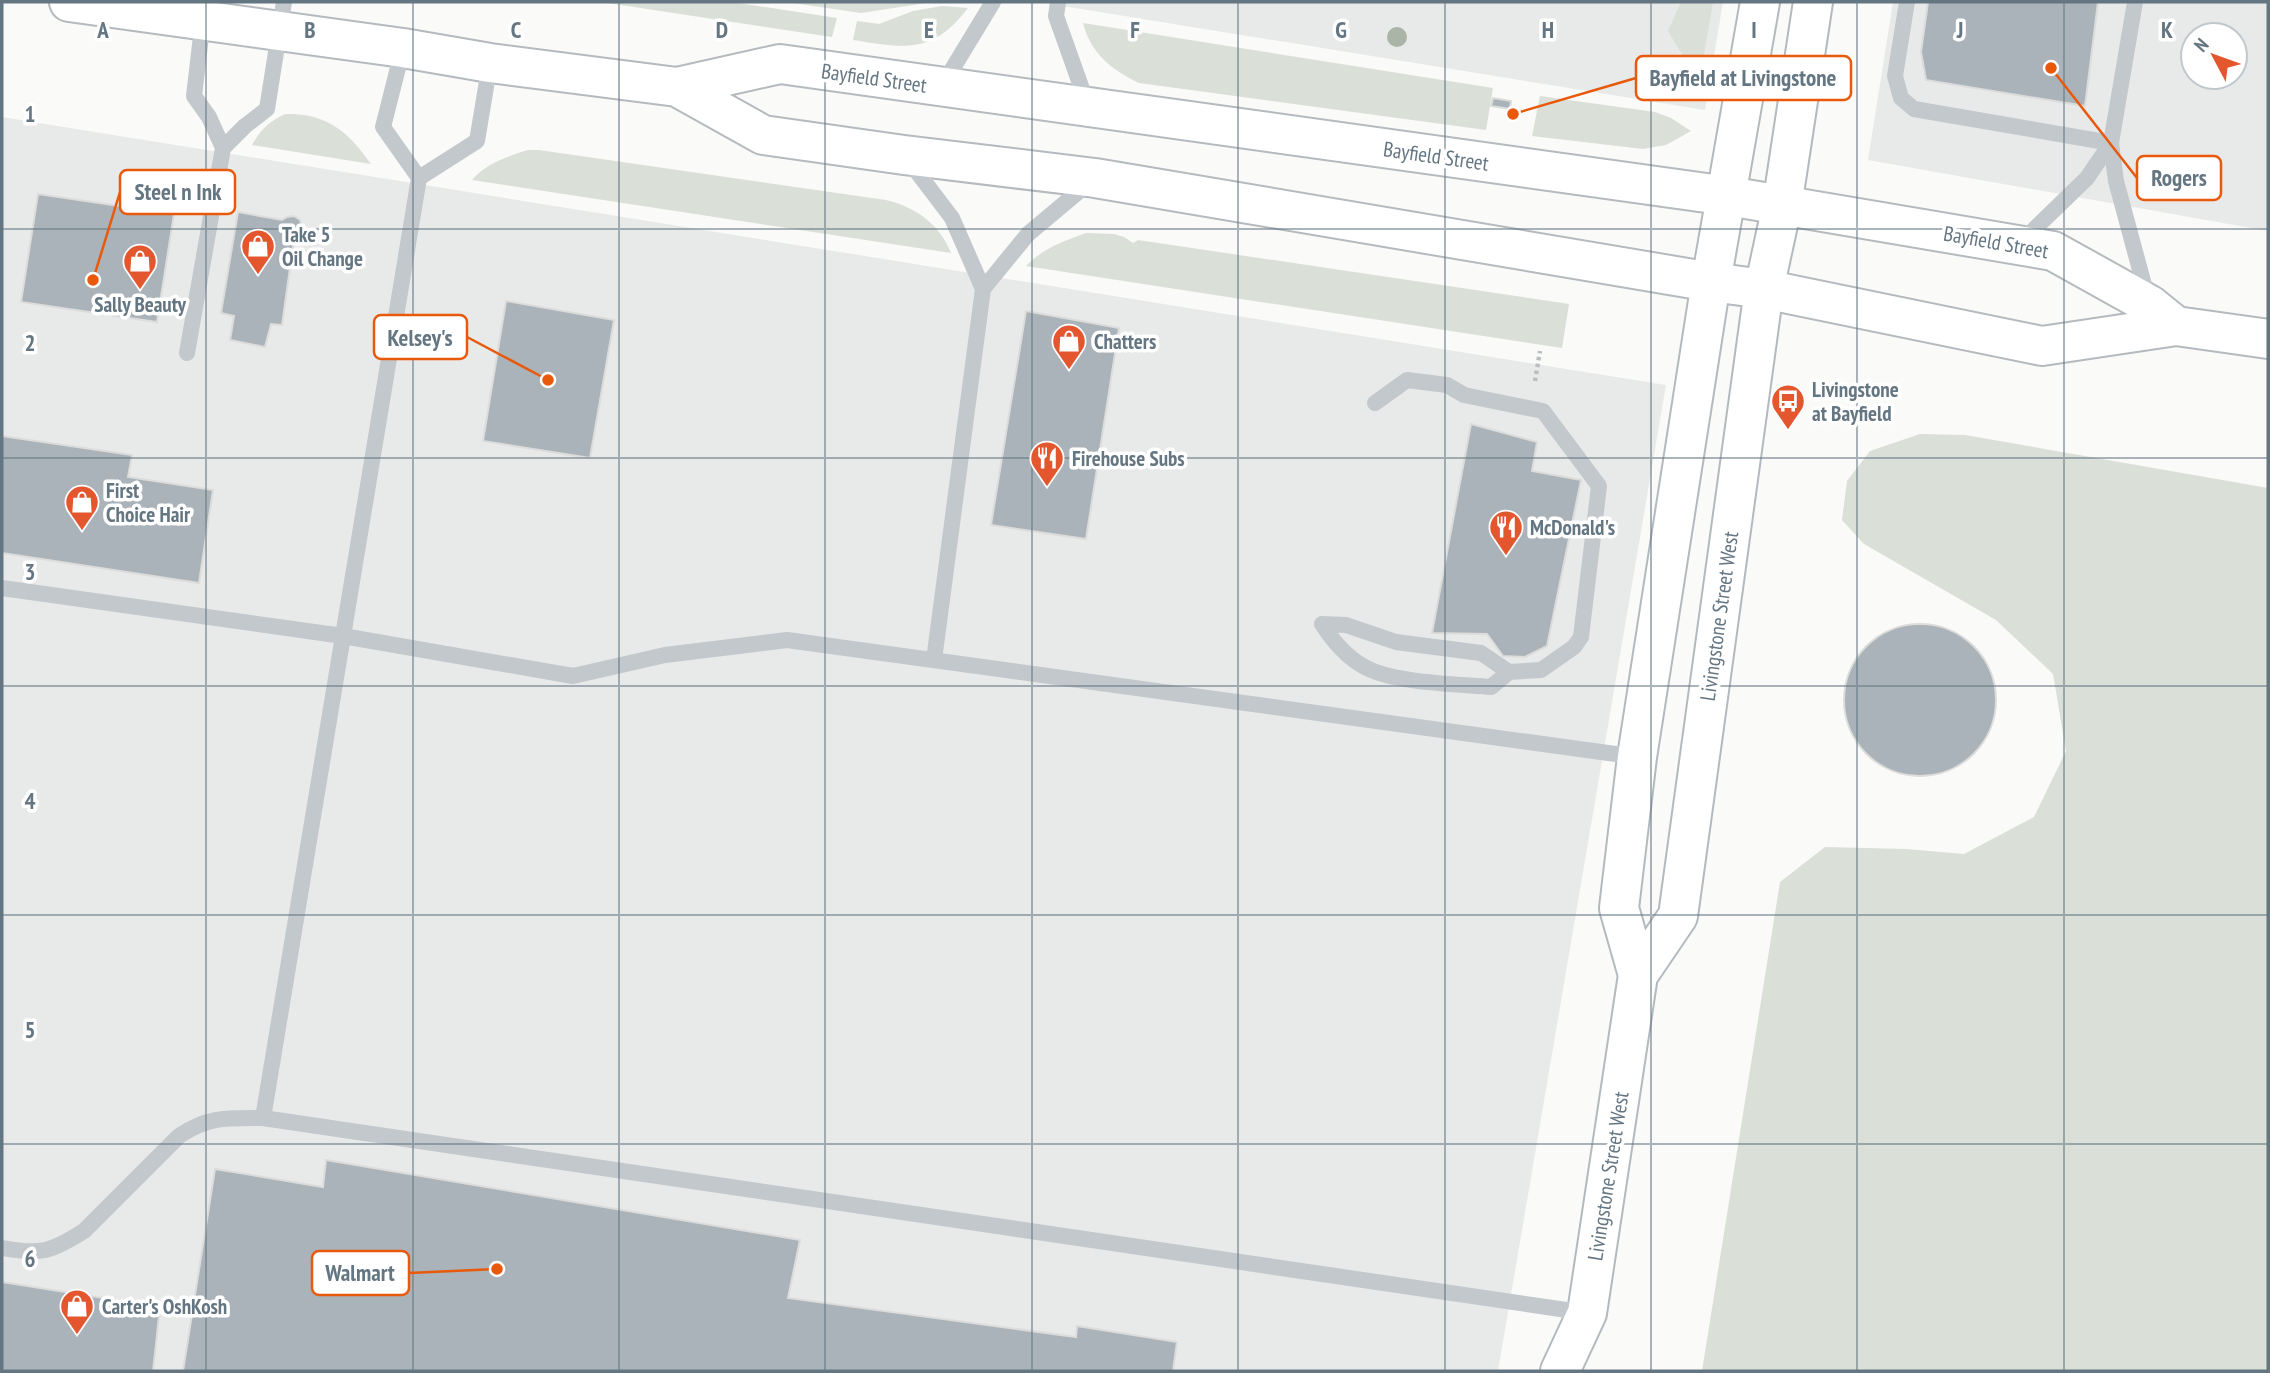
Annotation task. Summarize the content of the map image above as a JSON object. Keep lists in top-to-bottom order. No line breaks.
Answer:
{"streets":{"main road":["Bayfield Street","Livingstone Street West"]},"crossings":[["Bayfield Street","Livingstone Street West"]],"places":{"other":["Rogers","Bayfield at Livingstone","Steel n Ink","Kelsey's","Walmart"],"shop":["Take 5 Oil Change","Sally Beauty","Chatters","First Choice Hair","Carter's OshKosh"],"bus stop":["Livingstone at Bayfield"],"restaurant":["Firehouse Subs","McDonald's"]},"north":"top left","grid":{"columns":["A","B","C","D","E","F","G","H","I","J","K"],"rows":["1","2","3","4","5","6"]}}
